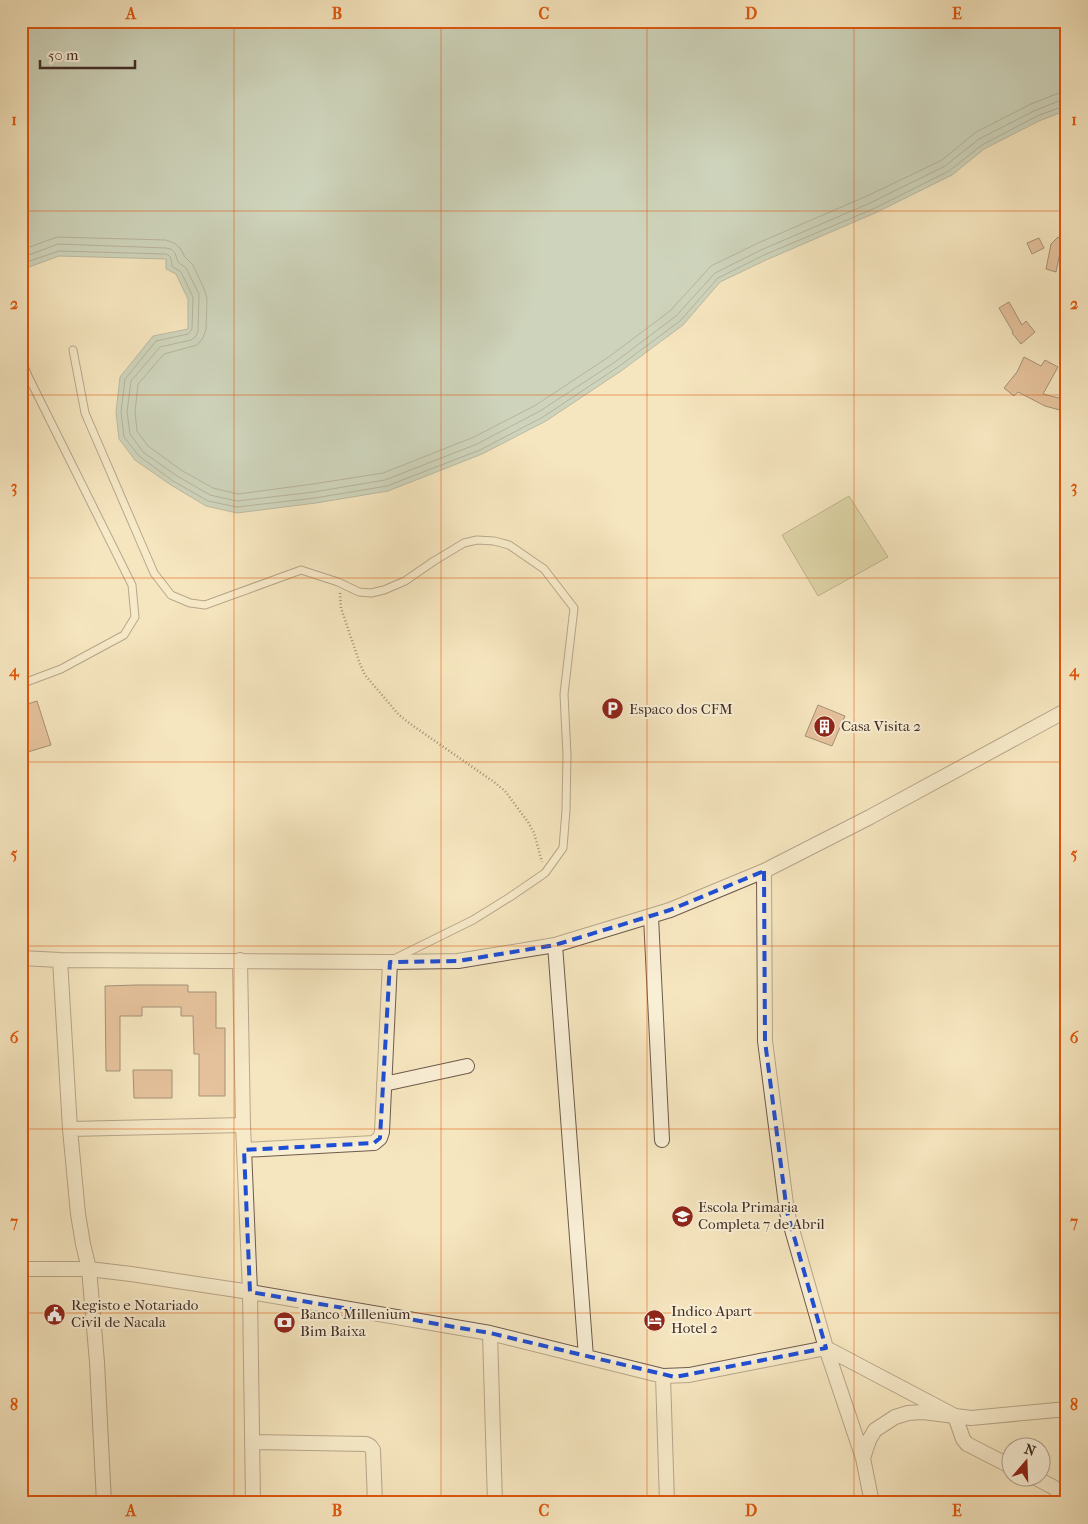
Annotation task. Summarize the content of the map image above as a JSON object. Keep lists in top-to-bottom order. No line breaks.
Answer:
{"places":{"parking":["Espaco dos CFM"],"building":["Casa Visita 2"],"school or university":["Escola Primaria Completa 7 de Abril"],"public building":["Registo e Notariado Civil de Nacala"],"hotel":["Indico Apart Hotel 2"],"bank":["Banco Millenium Bim Baixa"]},"scale_bar":"50 m","north":"top","grid":{"columns":["A","B","C","D","E"],"rows":["1","2","3","4","5","6","7","8"]}}
